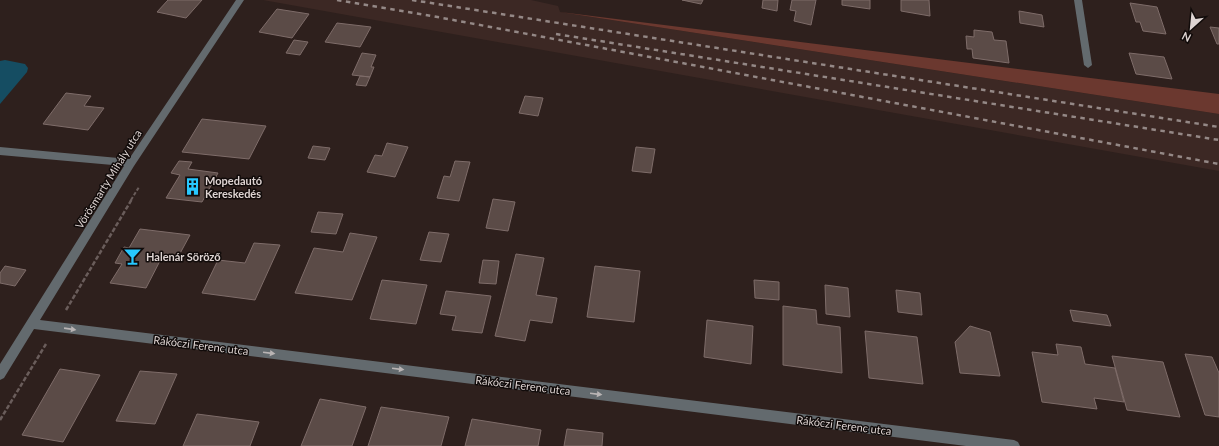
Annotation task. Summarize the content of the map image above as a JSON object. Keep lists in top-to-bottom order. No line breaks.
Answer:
{"streets":{"street":["Vörösmarty Mihály utca","Rákóczi Ferenc utca"]},"crossings":[["Vörösmarty Mihály utca","Rákóczi Ferenc utca"]],"one_way":["Rákóczi Ferenc utca"],"places":{"building":["Mopedautó Kereskedés"],"bar":["Halenár Söröző"]},"north":"bottom left"}
